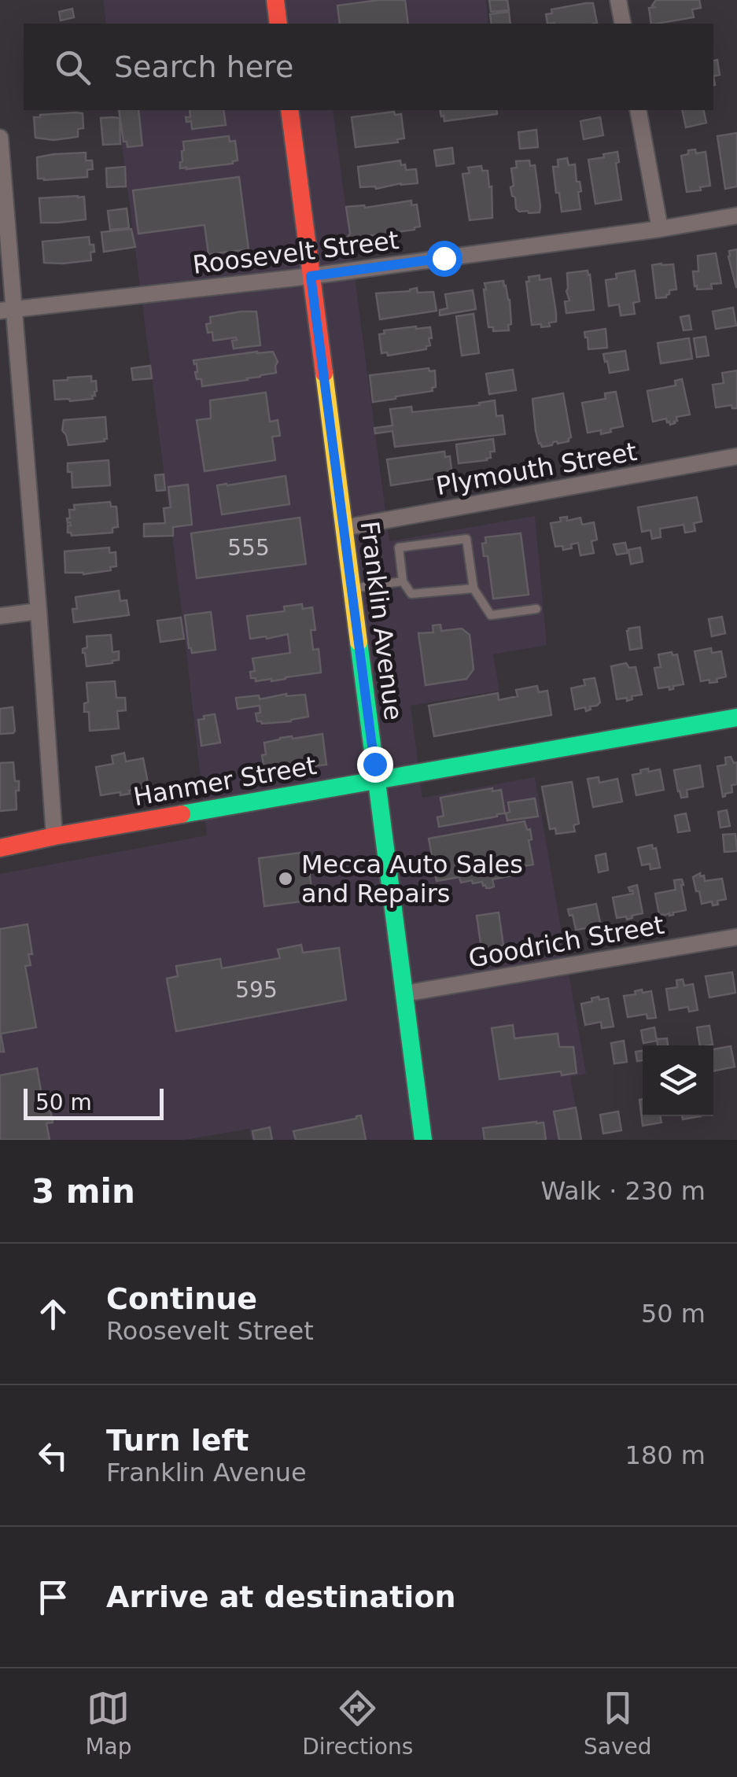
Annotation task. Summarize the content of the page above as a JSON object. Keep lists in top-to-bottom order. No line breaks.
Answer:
{"streets":{"main road":["Franklin Avenue","Hanmer Street"],"street":["Roosevelt Street","Plymouth Street","Goodrich Street"]},"crossings":[["Roosevelt Street","Franklin Avenue"],["Plymouth Street","Franklin Avenue"],["Franklin Avenue","Hanmer Street"],["Franklin Avenue","Goodrich Street"]],"places":["Mecca Auto Sales and Repairs"],"house_numbers":["555","595"],"scale_bar":"50 m","page":{"search":"Search here","scale":"50 m","heading":["3 min","Walk · 230 m"],"list":[["Continue","Roosevelt Street","50 m"],["Turn left","Franklin Avenue","180 m"],"Arrive at destination"],"nav":["Map","Directions","Saved"]}}
